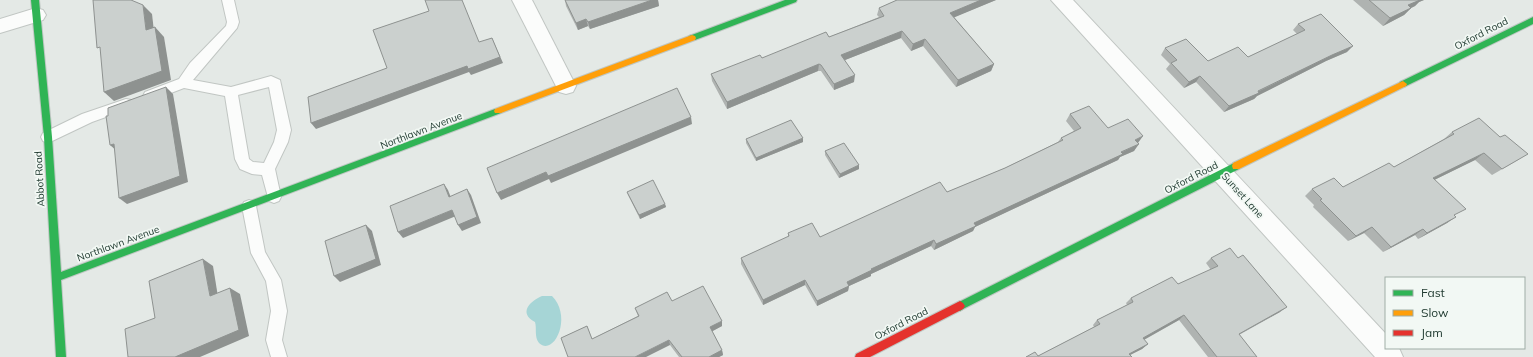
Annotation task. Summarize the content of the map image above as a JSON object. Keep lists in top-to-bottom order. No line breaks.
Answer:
{"streets":{"street":["Oxford Road","Northlawn Avenue","Abbot Road","Sunset Lane"]},"crossings":[["Oxford Road","Sunset Lane"],["Northlawn Avenue","Abbot Road"]],"legend":["Fast","Slow","Jam"]}
